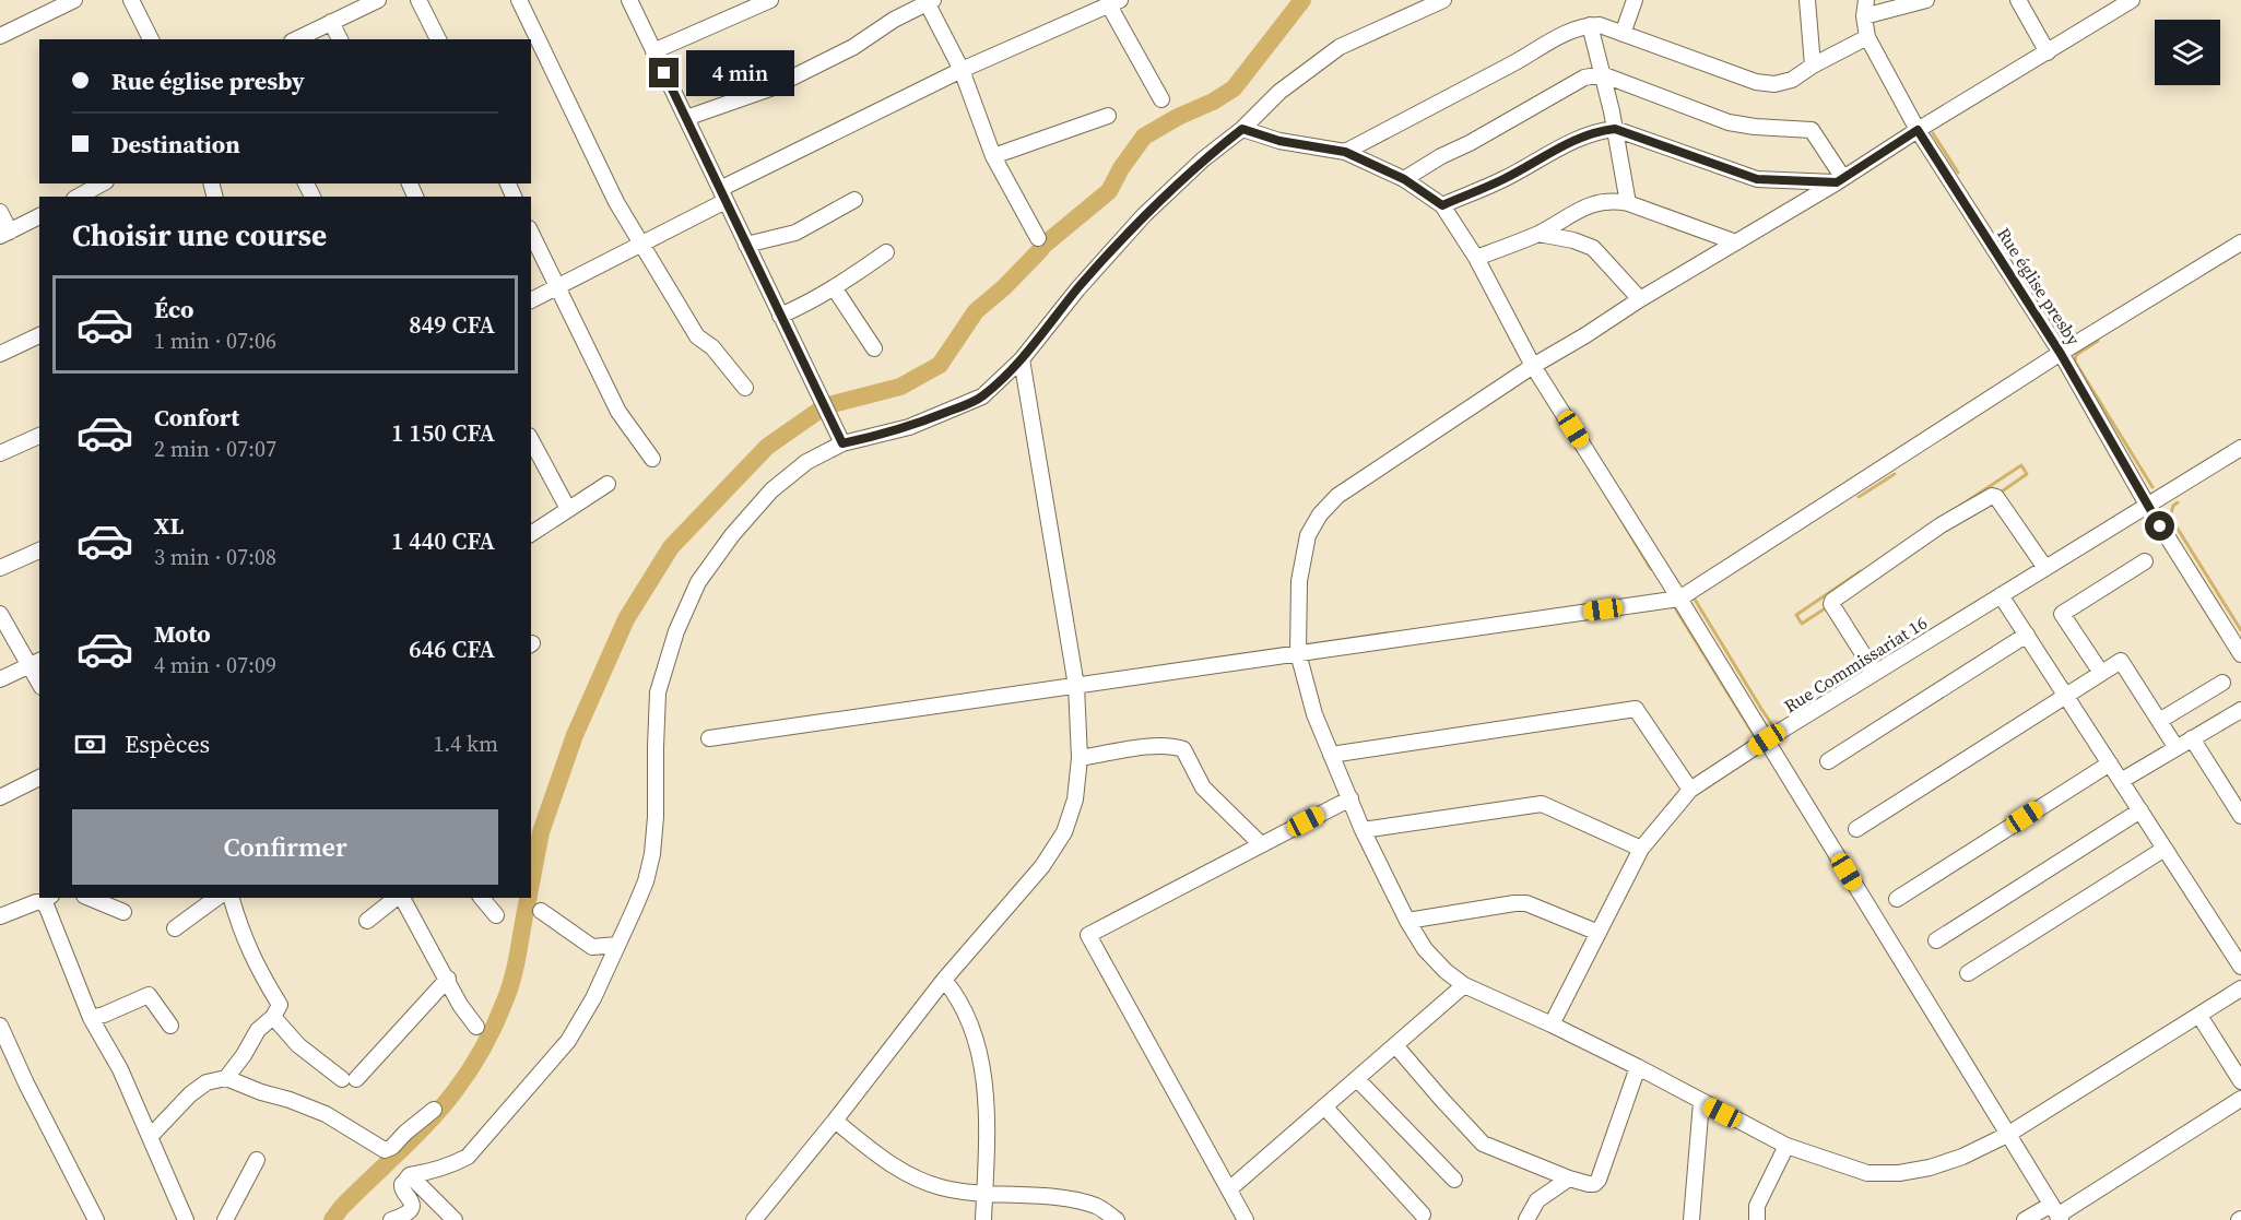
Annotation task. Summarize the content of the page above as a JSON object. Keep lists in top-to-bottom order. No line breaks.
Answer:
{"streets":{"street":["Rue église presby","Rue Commissariat 16"]},"crossings":[["Rue église presby","Rue Commissariat 16"]],"page":{"banner":["Rue église presby","Destination"],"bubble":"4 min","heading":"Choisir une course","list":[{"name":"Éco","note":"1 min · 07:06","value":"849 CFA"},{"name":"Confort","note":"2 min · 07:07","value":"1 150 CFA"},{"name":"XL","note":"3 min · 07:08","value":"1 440 CFA"},{"name":"Moto","note":"4 min · 07:09","value":"646 CFA"}],"pay":["Espèces","1.4 km"],"buttons":"Confirmer"}}
